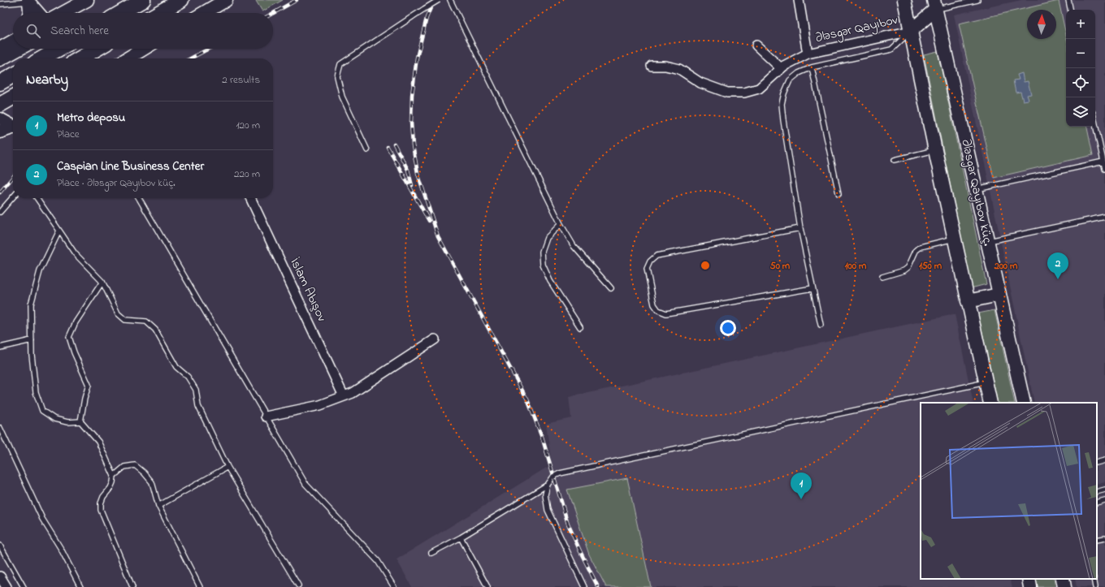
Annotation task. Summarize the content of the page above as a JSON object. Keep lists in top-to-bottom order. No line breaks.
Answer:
{"streets":{"main road":["Ələsgər Qayıbov küç."],"street":["Ələsgər Qayıbov","İslam Abışov"]},"north":"top","page":{"map_buttons":["+","−"],"search":"Search here","heading":["Nearby","2 results"],"list":[{"mark":"1","name":"Metro deposu","note":"Place","value":"120 m"},{"mark":"2","name":"Caspian Line Business Center","note":"Place · Ələsgər Qayıbov küç.","value":"220 m"}],"pins":["2","1"]},"rings":["50 m","100 m","150 m","200 m"]}
